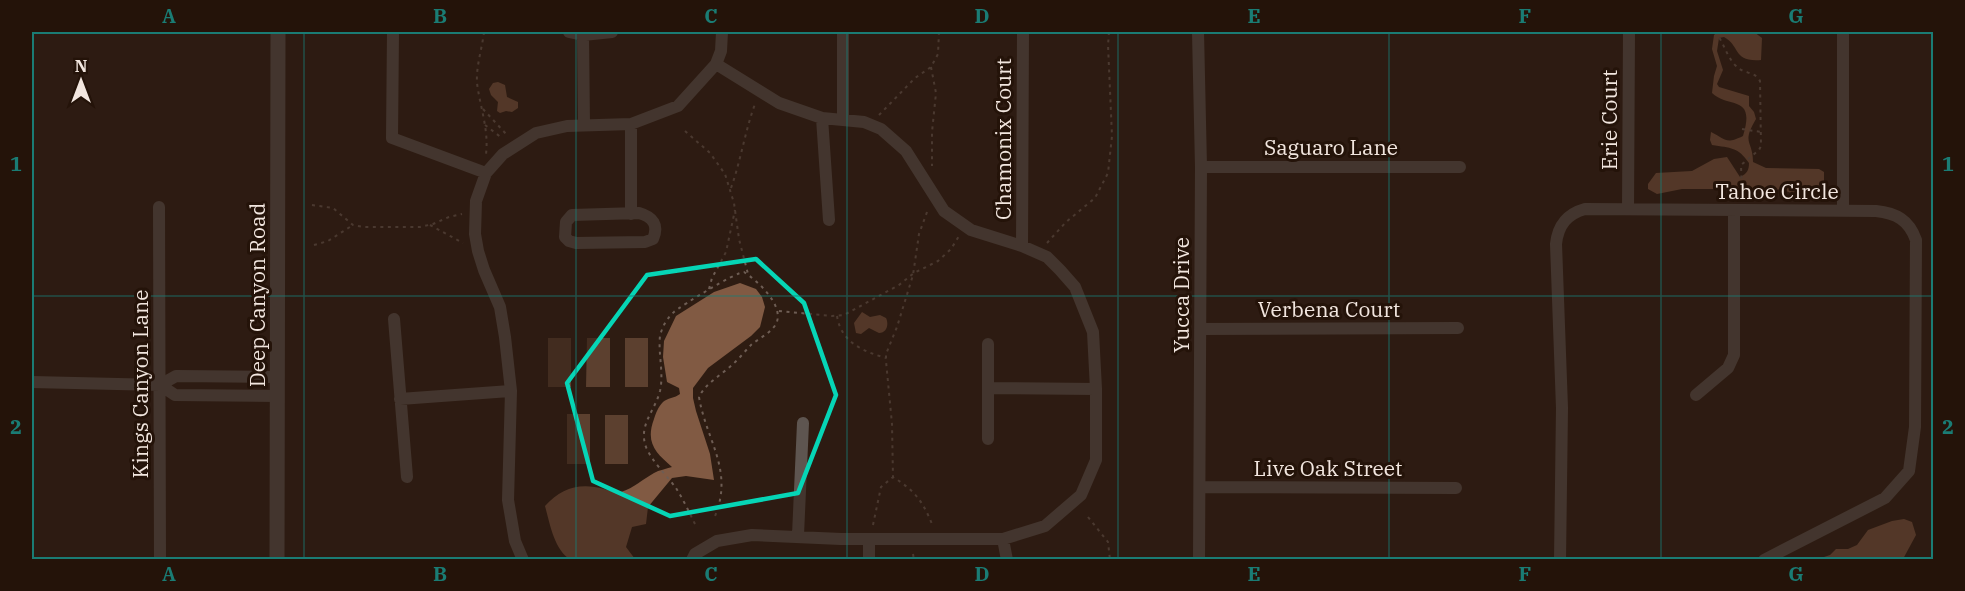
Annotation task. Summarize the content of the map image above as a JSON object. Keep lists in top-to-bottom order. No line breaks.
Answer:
{"streets":{"street":["Erie Court","Chamonix Court","Saguaro Lane","Tahoe Circle","Deep Canyon Road","Yucca Drive","Verbena Court","Kings Canyon Lane","Live Oak Street"]},"crossings":[["Erie Court","Tahoe Circle"],["Saguaro Lane","Yucca Drive"],["Yucca Drive","Verbena Court"],["Yucca Drive","Live Oak Street"]],"north":"top","grid":{"columns":["A","B","C","D","E","F","G"],"rows":["1","2"]}}
